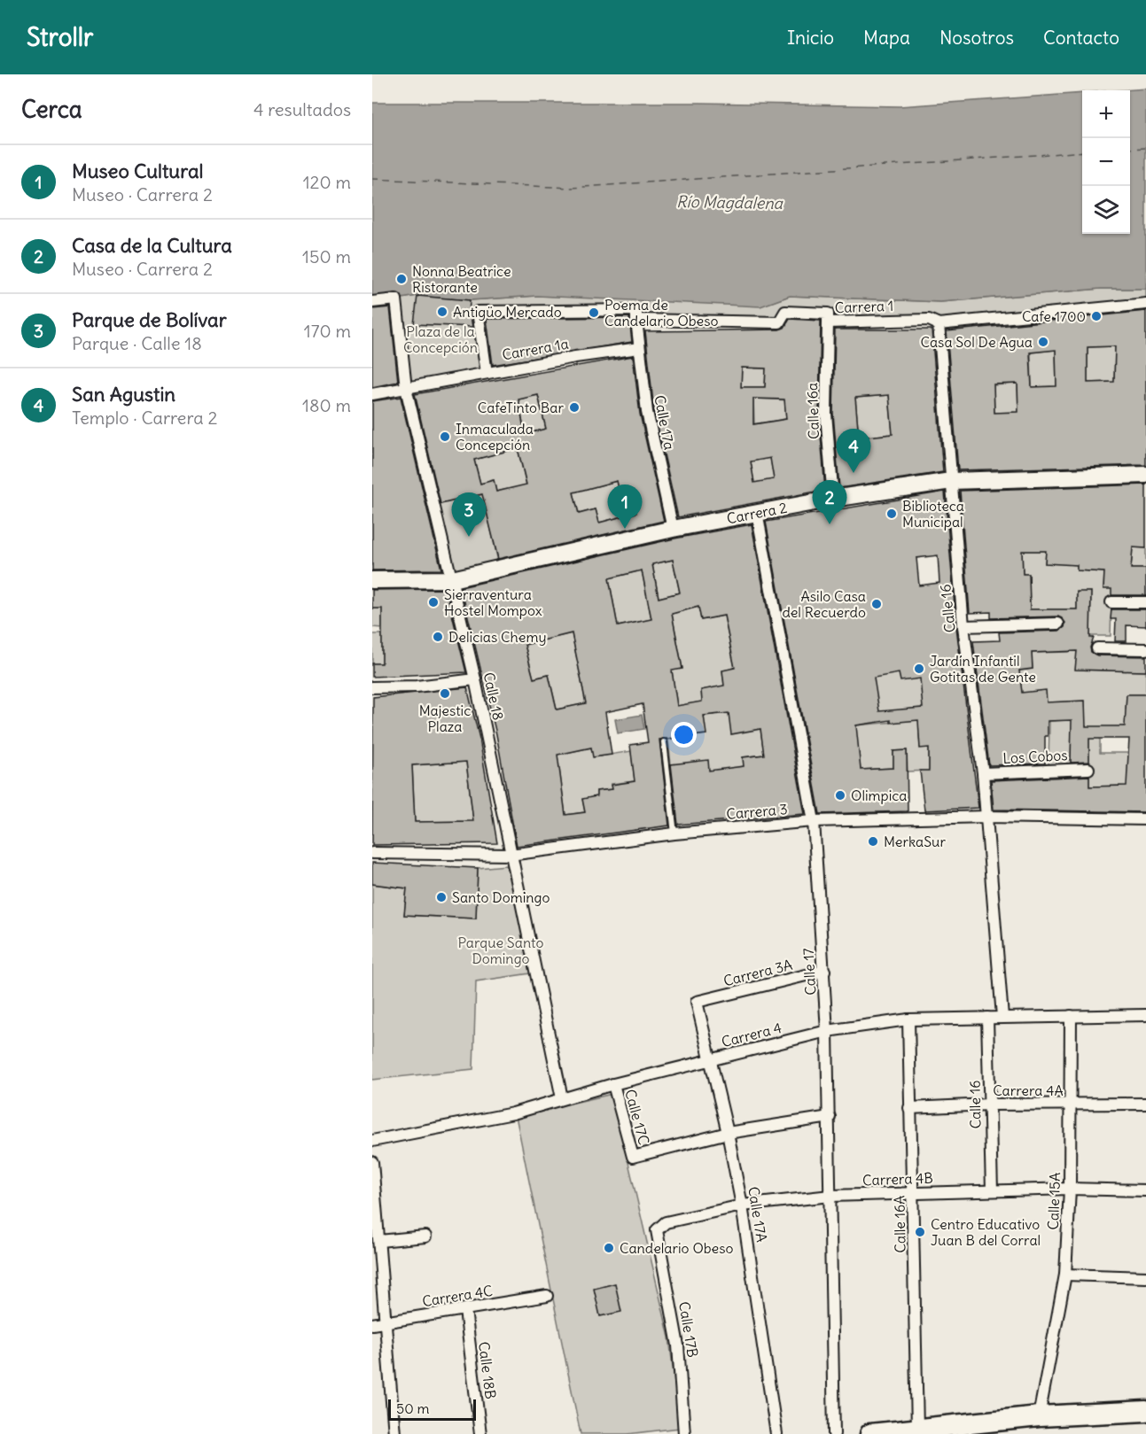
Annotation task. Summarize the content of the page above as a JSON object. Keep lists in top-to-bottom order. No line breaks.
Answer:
{"streets":{"main road":["Carrera 2"],"street":["Carrera 1","Carrera 1a","Calle 16a","Calle 17a","Calle 16","Calle 18","Los Cobos","Carrera 3","Calle 17","Carrera 3A","Carrera 4","Carrera 4A","Calle 17C","Carrera 4B","Calle 15A","Calle 17A","Calle 16A","Carrera 4C","Calle 17B","Calle 18B"]},"crossings":[["Carrera 1","Calle 16a"],["Carrera 1","Calle 17a"],["Carrera 1","Calle 16"],["Carrera 1a","Calle 17a"],["Carrera 1a","Calle 18"],["Calle 16a","Carrera 2"],["Calle 17a","Carrera 2"],["Carrera 2","Calle 16"],["Carrera 2","Calle 18"],["Carrera 2","Calle 17"],["Calle 16","Los Cobos"],["Calle 16","Carrera 3"],["Calle 16","Carrera 4"],["Calle 16","Carrera 4A"],["Calle 16","Carrera 4B"],["Calle 18","Carrera 3"],["Calle 18","Carrera 4"],["Carrera 3","Calle 17"],["Calle 17","Carrera 3A"],["Calle 17","Carrera 4"],["Calle 17","Carrera 4B"],["Carrera 3A","Calle 17A"],["Carrera 4","Calle 17C"],["Carrera 4","Calle 15A"],["Carrera 4","Calle 17A"],["Carrera 4","Calle 16A"],["Carrera 4A","Calle 15A"],["Carrera 4A","Calle 16A"],["Calle 17C","Calle 17A"],["Carrera 4B","Calle 15A"],["Carrera 4B","Calle 17A"],["Carrera 4B","Calle 16A"],["Carrera 4B","Calle 17B"],["Carrera 4C","Calle 18B"]],"water":["Río Magdalena"],"parks":["Plaza de la Concepción","Parque Santo Domingo"],"places":["Nonna Beatrice Ristorante","Antigüo Mercado","Poema de Candelario Obeso","Cafe 1700","Casa Sol De Agua","CafeTinto Bar","Inmaculada Concepción","Biblioteca Municipal","Sierraventura Hostel Mompox","Asilo Casa del Recuerdo","Delicias Chemy","Jardín Infantil Gotitas de Gente","Majestic Plaza","Olimpica","MerkaSur","Santo Domingo","Centro Educativo Juan B del Corral","Candelario Obeso"],"scale_bar":"50 m","page":{"header":"Strollr","nav":["Inicio","Mapa","Nosotros","Contacto"],"heading":["Cerca","4 resultados"],"map_buttons":["+","−"],"list":[{"mark":"1","name":"Museo Cultural","note":"Museo · Carrera 2","value":"120 m"},{"mark":"2","name":"Casa de la Cultura","note":"Museo · Carrera 2","value":"150 m"},{"mark":"3","name":"Parque de Bolívar","note":"Parque · Calle 18","value":"170 m"},{"mark":"4","name":"San Agustin","note":"Templo · Carrera 2","value":"180 m"}],"pins":["4","2","1","3"],"scale":"50 m"}}
